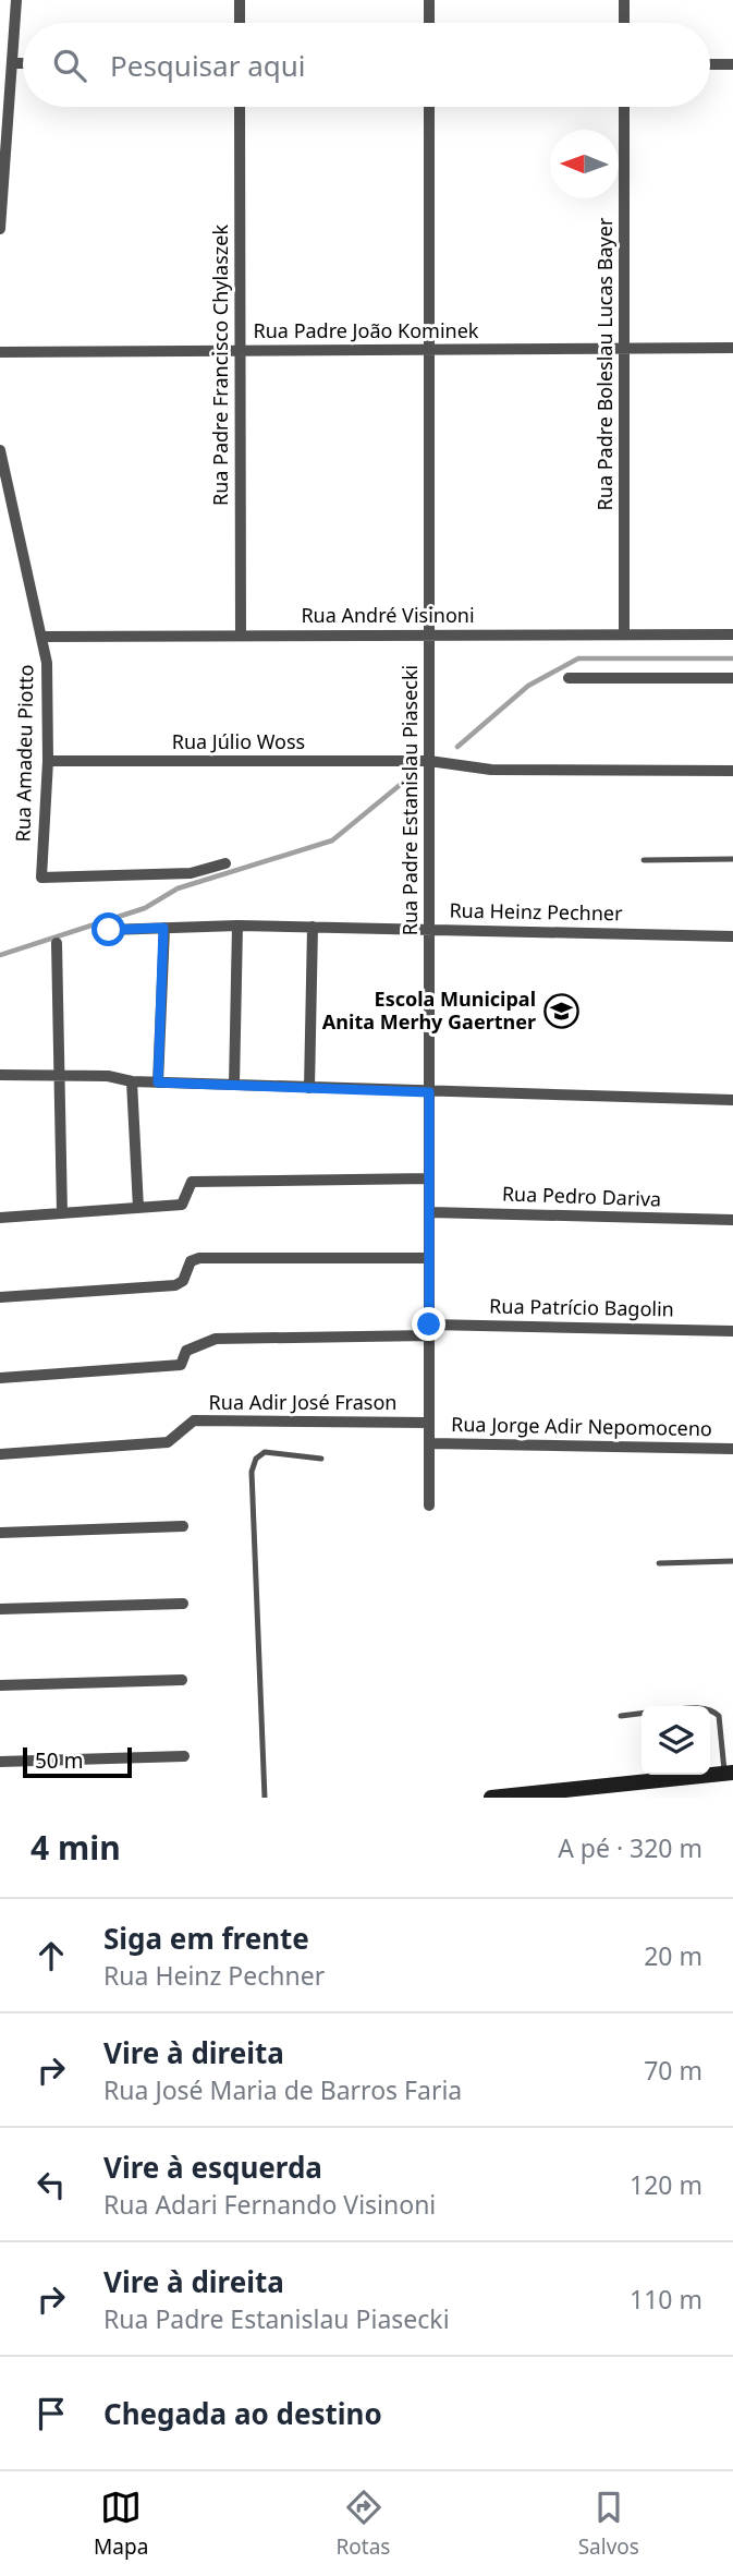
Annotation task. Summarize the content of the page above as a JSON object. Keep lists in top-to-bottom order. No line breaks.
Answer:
{"streets":{"street":["Rua Padre João Kominek","Rua Padre Boleslau Lucas Bayer","Rua Padre Francisco Chylaszek","Rua André Visinoni","Rua Júlio Woss","Rua Amadeu Piotto","Rua Padre Estanislau Piasecki","Rua Heinz Pechner","Rua Pedro Dariva","Rua Patrício Bagolin","Rua Adir José Frason","Rua Jorge Adir Nepomoceno"]},"crossings":[["Rua Padre João Kominek","Rua Padre Boleslau Lucas Bayer"],["Rua Padre João Kominek","Rua Padre Francisco Chylaszek"],["Rua Padre João Kominek","Rua Padre Estanislau Piasecki"],["Rua Padre Boleslau Lucas Bayer","Rua André Visinoni"],["Rua Padre Francisco Chylaszek","Rua André Visinoni"],["Rua André Visinoni","Rua Amadeu Piotto"],["Rua André Visinoni","Rua Padre Estanislau Piasecki"],["Rua Júlio Woss","Rua Amadeu Piotto"],["Rua Júlio Woss","Rua Padre Estanislau Piasecki"],["Rua Padre Estanislau Piasecki","Rua Heinz Pechner"],["Rua Padre Estanislau Piasecki","Rua Pedro Dariva"],["Rua Padre Estanislau Piasecki","Rua Patrício Bagolin"],["Rua Padre Estanislau Piasecki","Rua Adir José Frason"],["Rua Padre Estanislau Piasecki","Rua Jorge Adir Nepomoceno"]],"places":{"school or university":["Escola Municipal Anita Merhy Gaertner"]},"scale_bar":"50 m","north":"left","page":{"search":"Pesquisar aqui","scale":"50 m","heading":["4 min","A pé · 320 m"],"list":[["Siga em frente","Rua Heinz Pechner","20 m"],["Vire à direita","Rua José Maria de Barros Faria","70 m"],["Vire à esquerda","Rua Adari Fernando Visinoni","120 m"],["Vire à direita","Rua Padre Estanislau Piasecki","110 m"],"Chegada ao destino"],"nav":["Mapa","Rotas","Salvos"]}}
